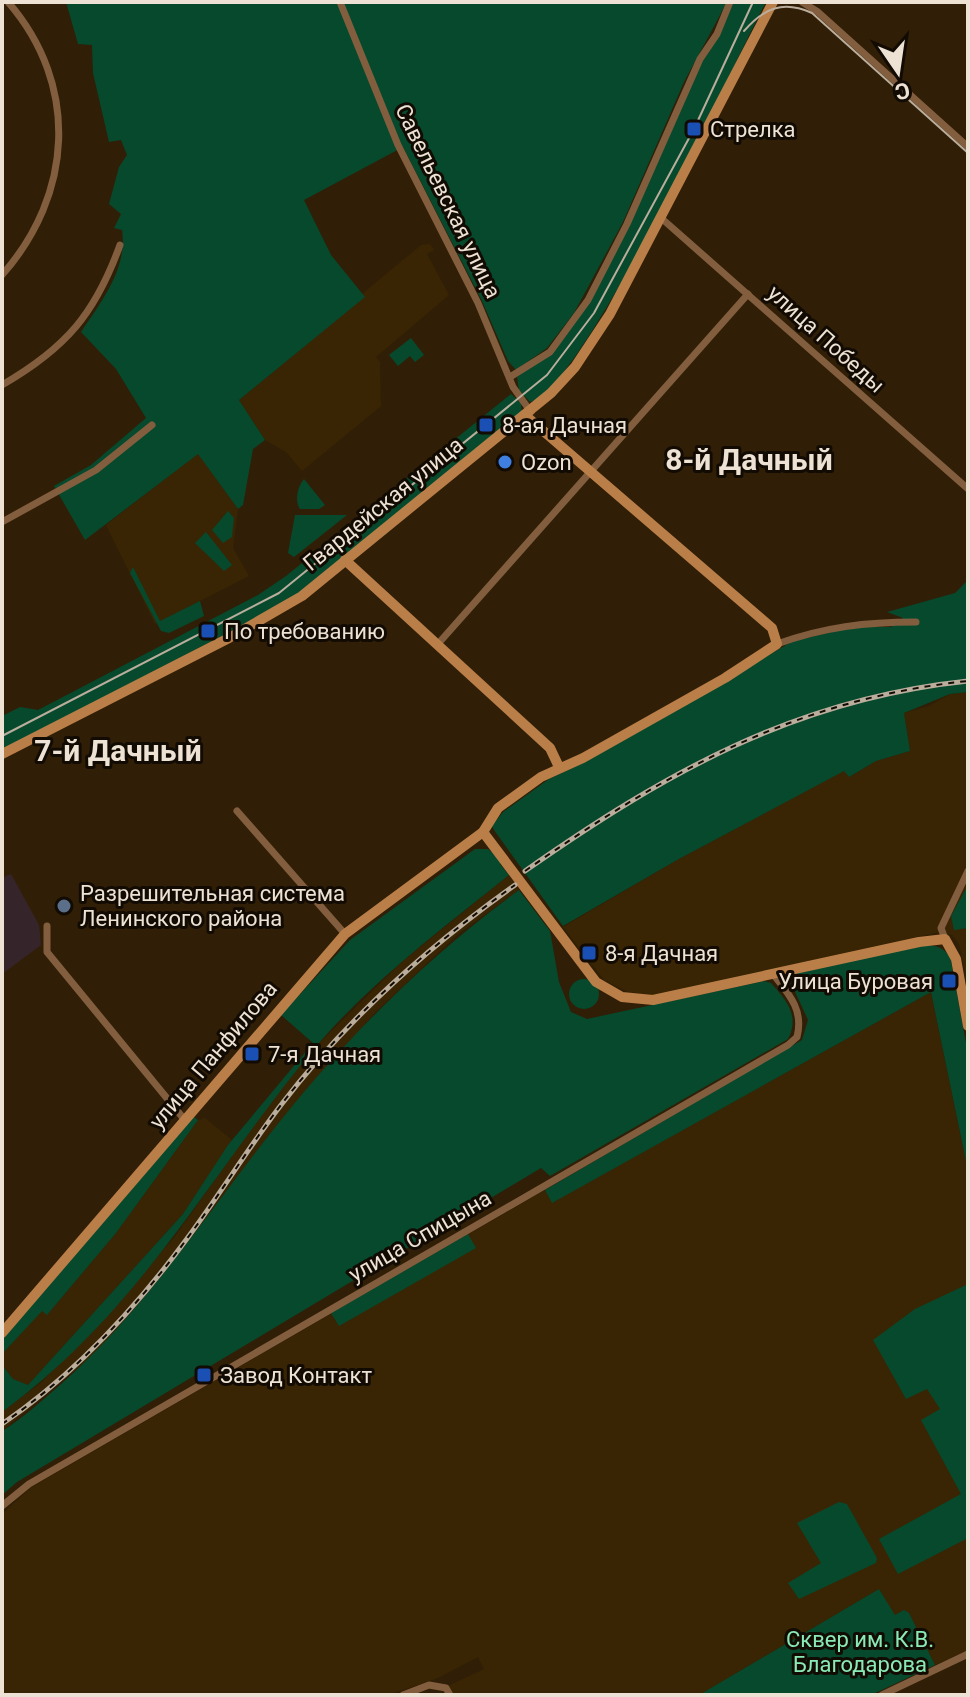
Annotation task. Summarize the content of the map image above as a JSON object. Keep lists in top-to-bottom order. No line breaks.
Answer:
{"streets":{"main road":["Гвардейская улица","улица Панфилова"],"street":["Савельевская улица","улица Победы","улица Спицына"]},"crossings":[["Савельевская улица","Гвардейская улица"],["улица Победы","Гвардейская улица"]],"districts":["8-й Дачный","7-й Дачный"],"parks":["Сквер им. К.В. Благодарова"],"places":{"transit":["Стрелка","8-ая Дачная","По требованию","8-я Дачная","Улица Буровая","7-я Дачная","Завод Контакт"],"other":["Ozon","Разрешительная система Ленинского района"]},"north":"bottom"}
